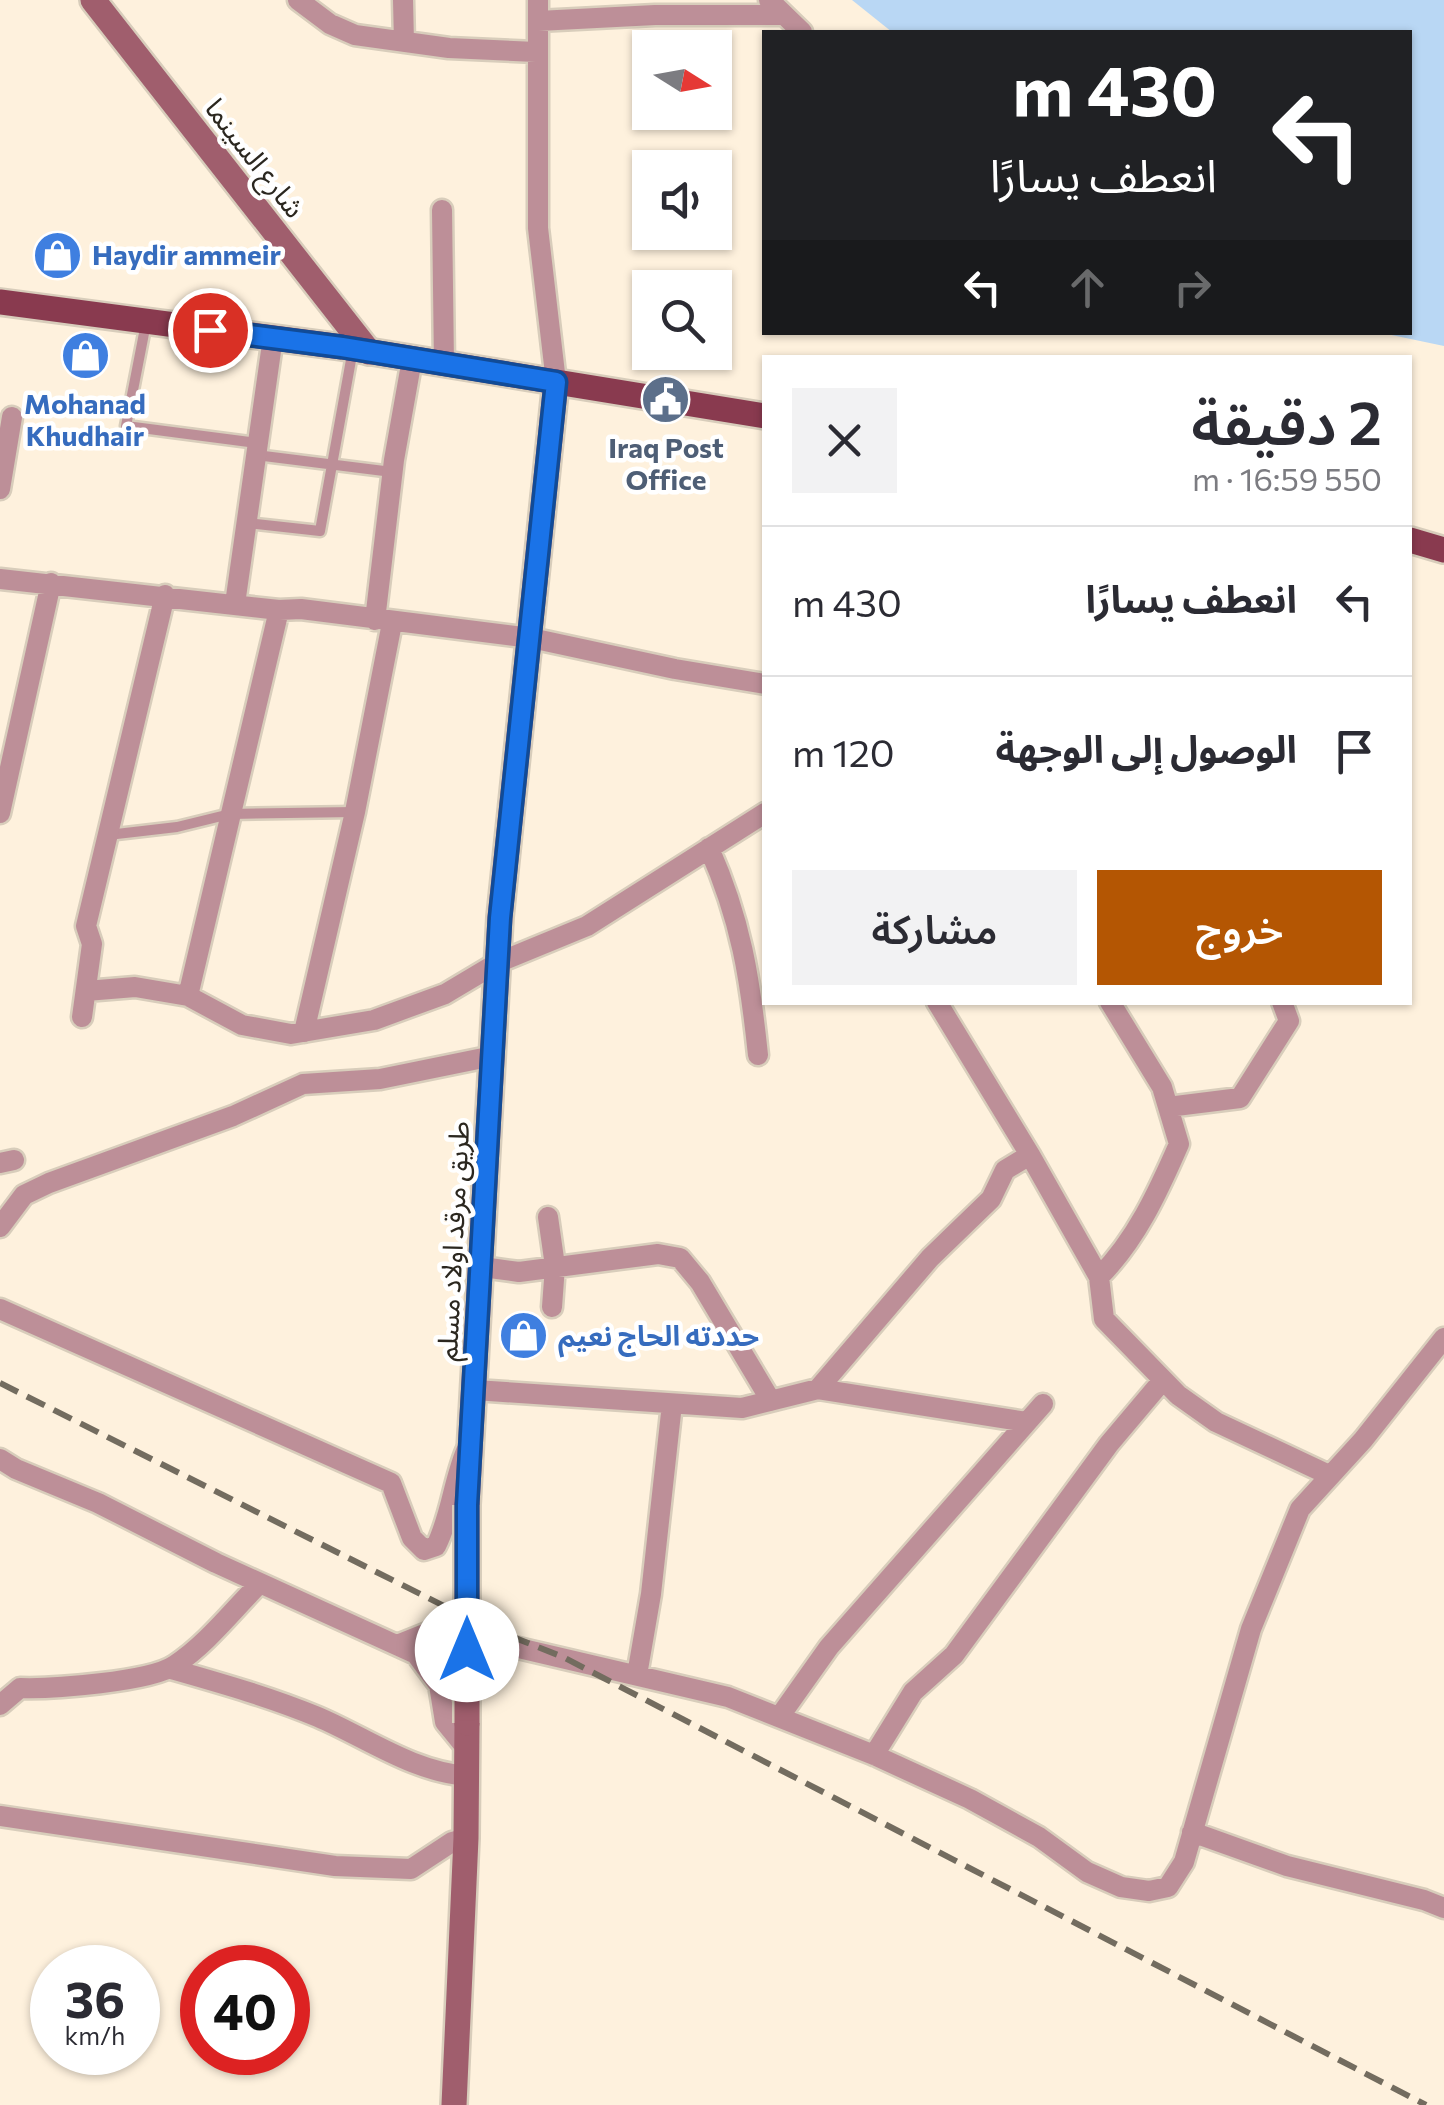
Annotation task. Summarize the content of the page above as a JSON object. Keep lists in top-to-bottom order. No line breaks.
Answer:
{"streets":{"street":["شارع السينما","طريق مرقد اولاد مسلم"]},"places":{"shop":["Haydir ammeir","Mohanad Khudhair","حددته الحاج نعيم"],"public building":["Iraq Post Office"]},"north":"right","page":{"turn":["430 m","انعطف يسارًا"],"heading":["2 دقيقة","550 m · 16:59"],"list":[{"name":"انعطف يسارًا","value":"430 m"},{"name":"الوصول إلى الوجهة","value":"120 m"}],"buttons":["خروج","مشاركة"],"speed":"36 km/h","limit":"40"}}
